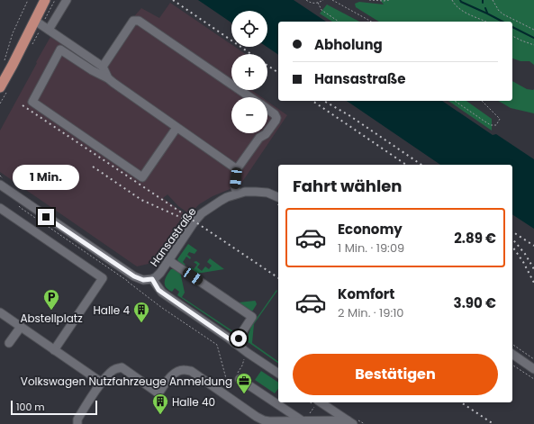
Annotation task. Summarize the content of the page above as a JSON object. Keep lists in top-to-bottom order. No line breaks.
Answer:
{"streets":{"street":["Hansastraße"]},"places":{"parking":["Abstellplatz"],"building":["Halle 4","Halle 40"],"office":["Volkswagen Nutzfahrzeuge Anmeldung"]},"scale_bar":"100 m","page":{"map_buttons":["+","−"],"banner":["Abholung","Hansastraße"],"bubble":"1 Min.","heading":"Fahrt wählen","list":[{"name":"Economy","note":"1 Min. · 19:09","value":"2.89 €"},{"name":"Komfort","note":"2 Min. · 19:10","value":"3.90 €"}],"buttons":"Bestätigen","scale":"100 m"}}
